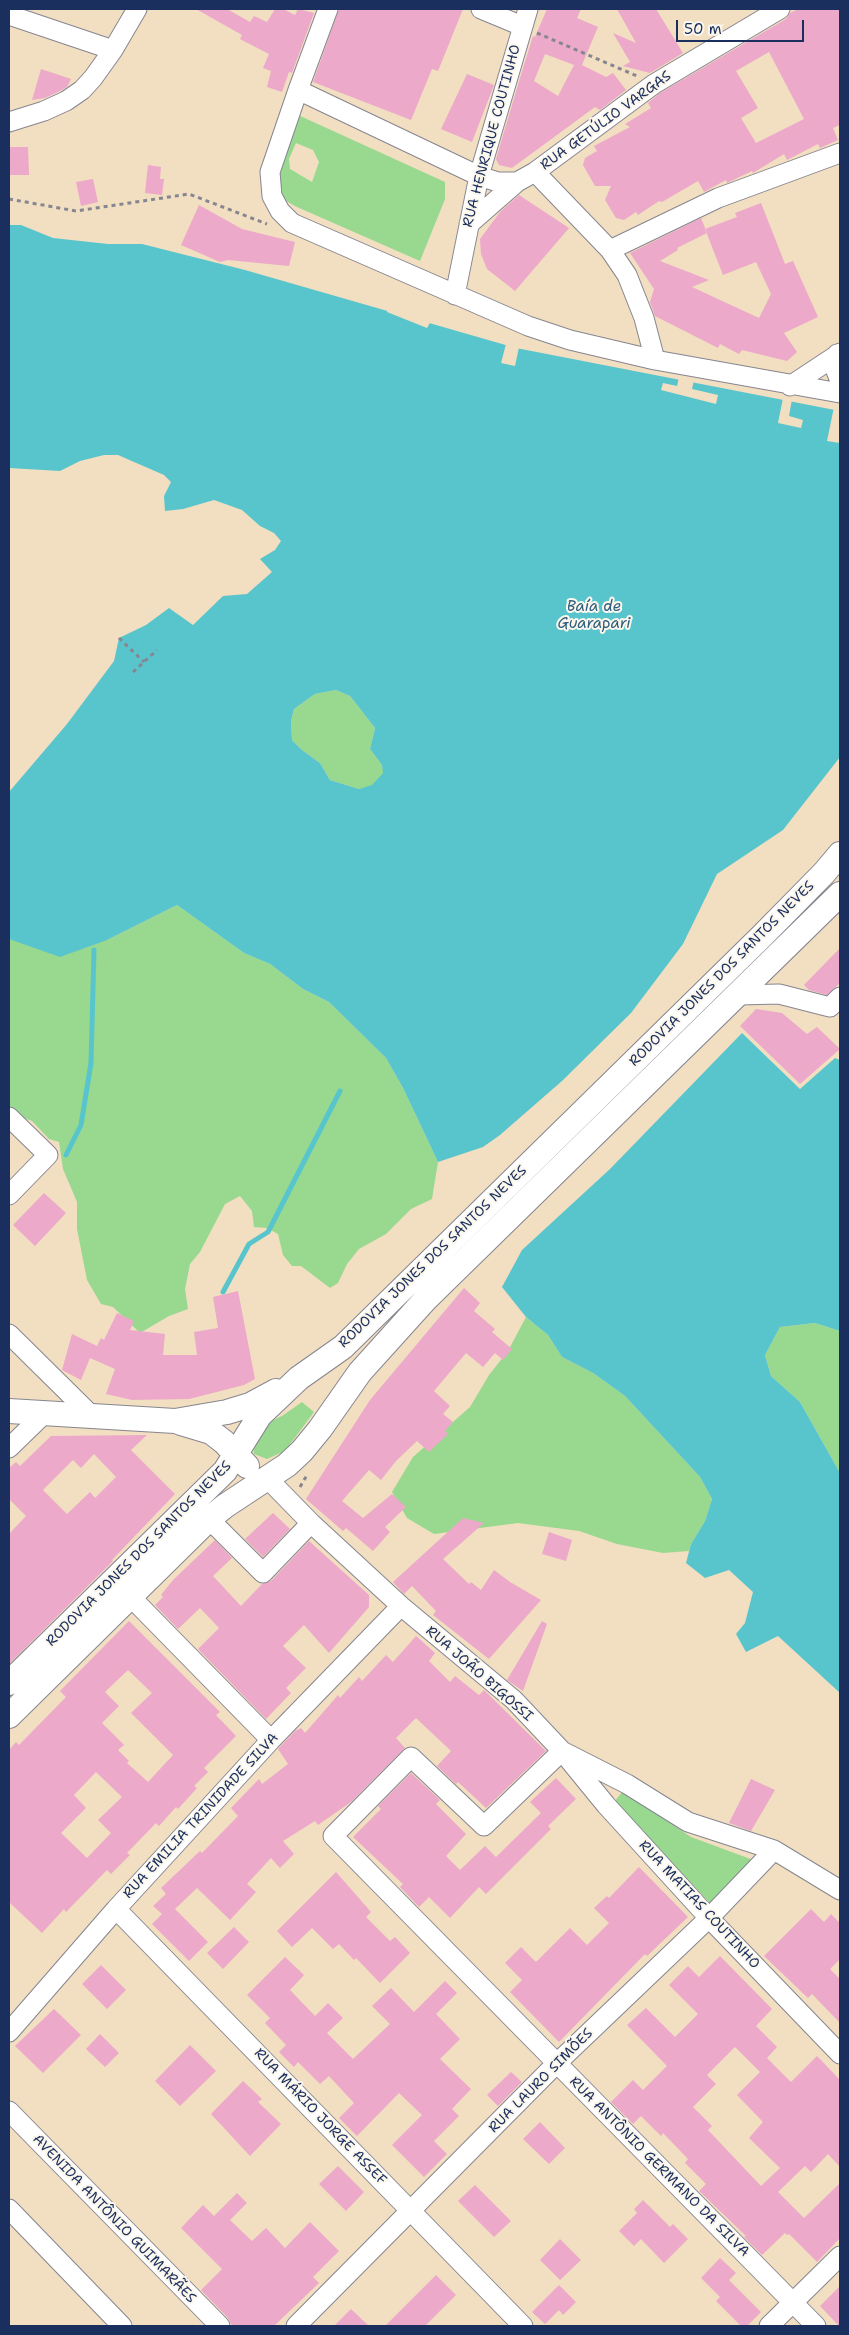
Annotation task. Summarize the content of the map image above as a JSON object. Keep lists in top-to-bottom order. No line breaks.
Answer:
{"streets":{"main road":["RODOVIA JONES DOS SANTOS NEVES"],"street":["RUA GETÚLIO VARGAS","RUA HENRIQUE COUTINHO","RUA JOÃO BIGOSSI","RUA EMILIA TRINIDADE SILVA","RUA MATIAS COUTINHO","RUA LAURO SIMÕES","RUA MÁRIO JORGE ASSEF","RUA ANTÔNIO GERMANO DA SILVA","AVENIDA ANTÔNIO GUIMARÃES"]},"crossings":[["RUA GETÚLIO VARGAS","RUA HENRIQUE COUTINHO"],["RODOVIA JONES DOS SANTOS NEVES","RUA JOÃO BIGOSSI"],["RUA JOÃO BIGOSSI","RUA EMILIA TRINIDADE SILVA"],["RUA JOÃO BIGOSSI","RUA MATIAS COUTINHO"],["RUA JOÃO BIGOSSI","RUA LAURO SIMÕES"],["RUA JOÃO BIGOSSI","RUA ANTÔNIO GERMANO DA SILVA"],["RUA EMILIA TRINIDADE SILVA","RUA MÁRIO JORGE ASSEF"],["RUA MATIAS COUTINHO","RUA LAURO SIMÕES"],["RUA MATIAS COUTINHO","RUA ANTÔNIO GERMANO DA SILVA"],["RUA LAURO SIMÕES","RUA MÁRIO JORGE ASSEF"],["RUA LAURO SIMÕES","RUA ANTÔNIO GERMANO DA SILVA"]],"water":["Baía de Guarapari"],"scale_bar":"50 m"}
